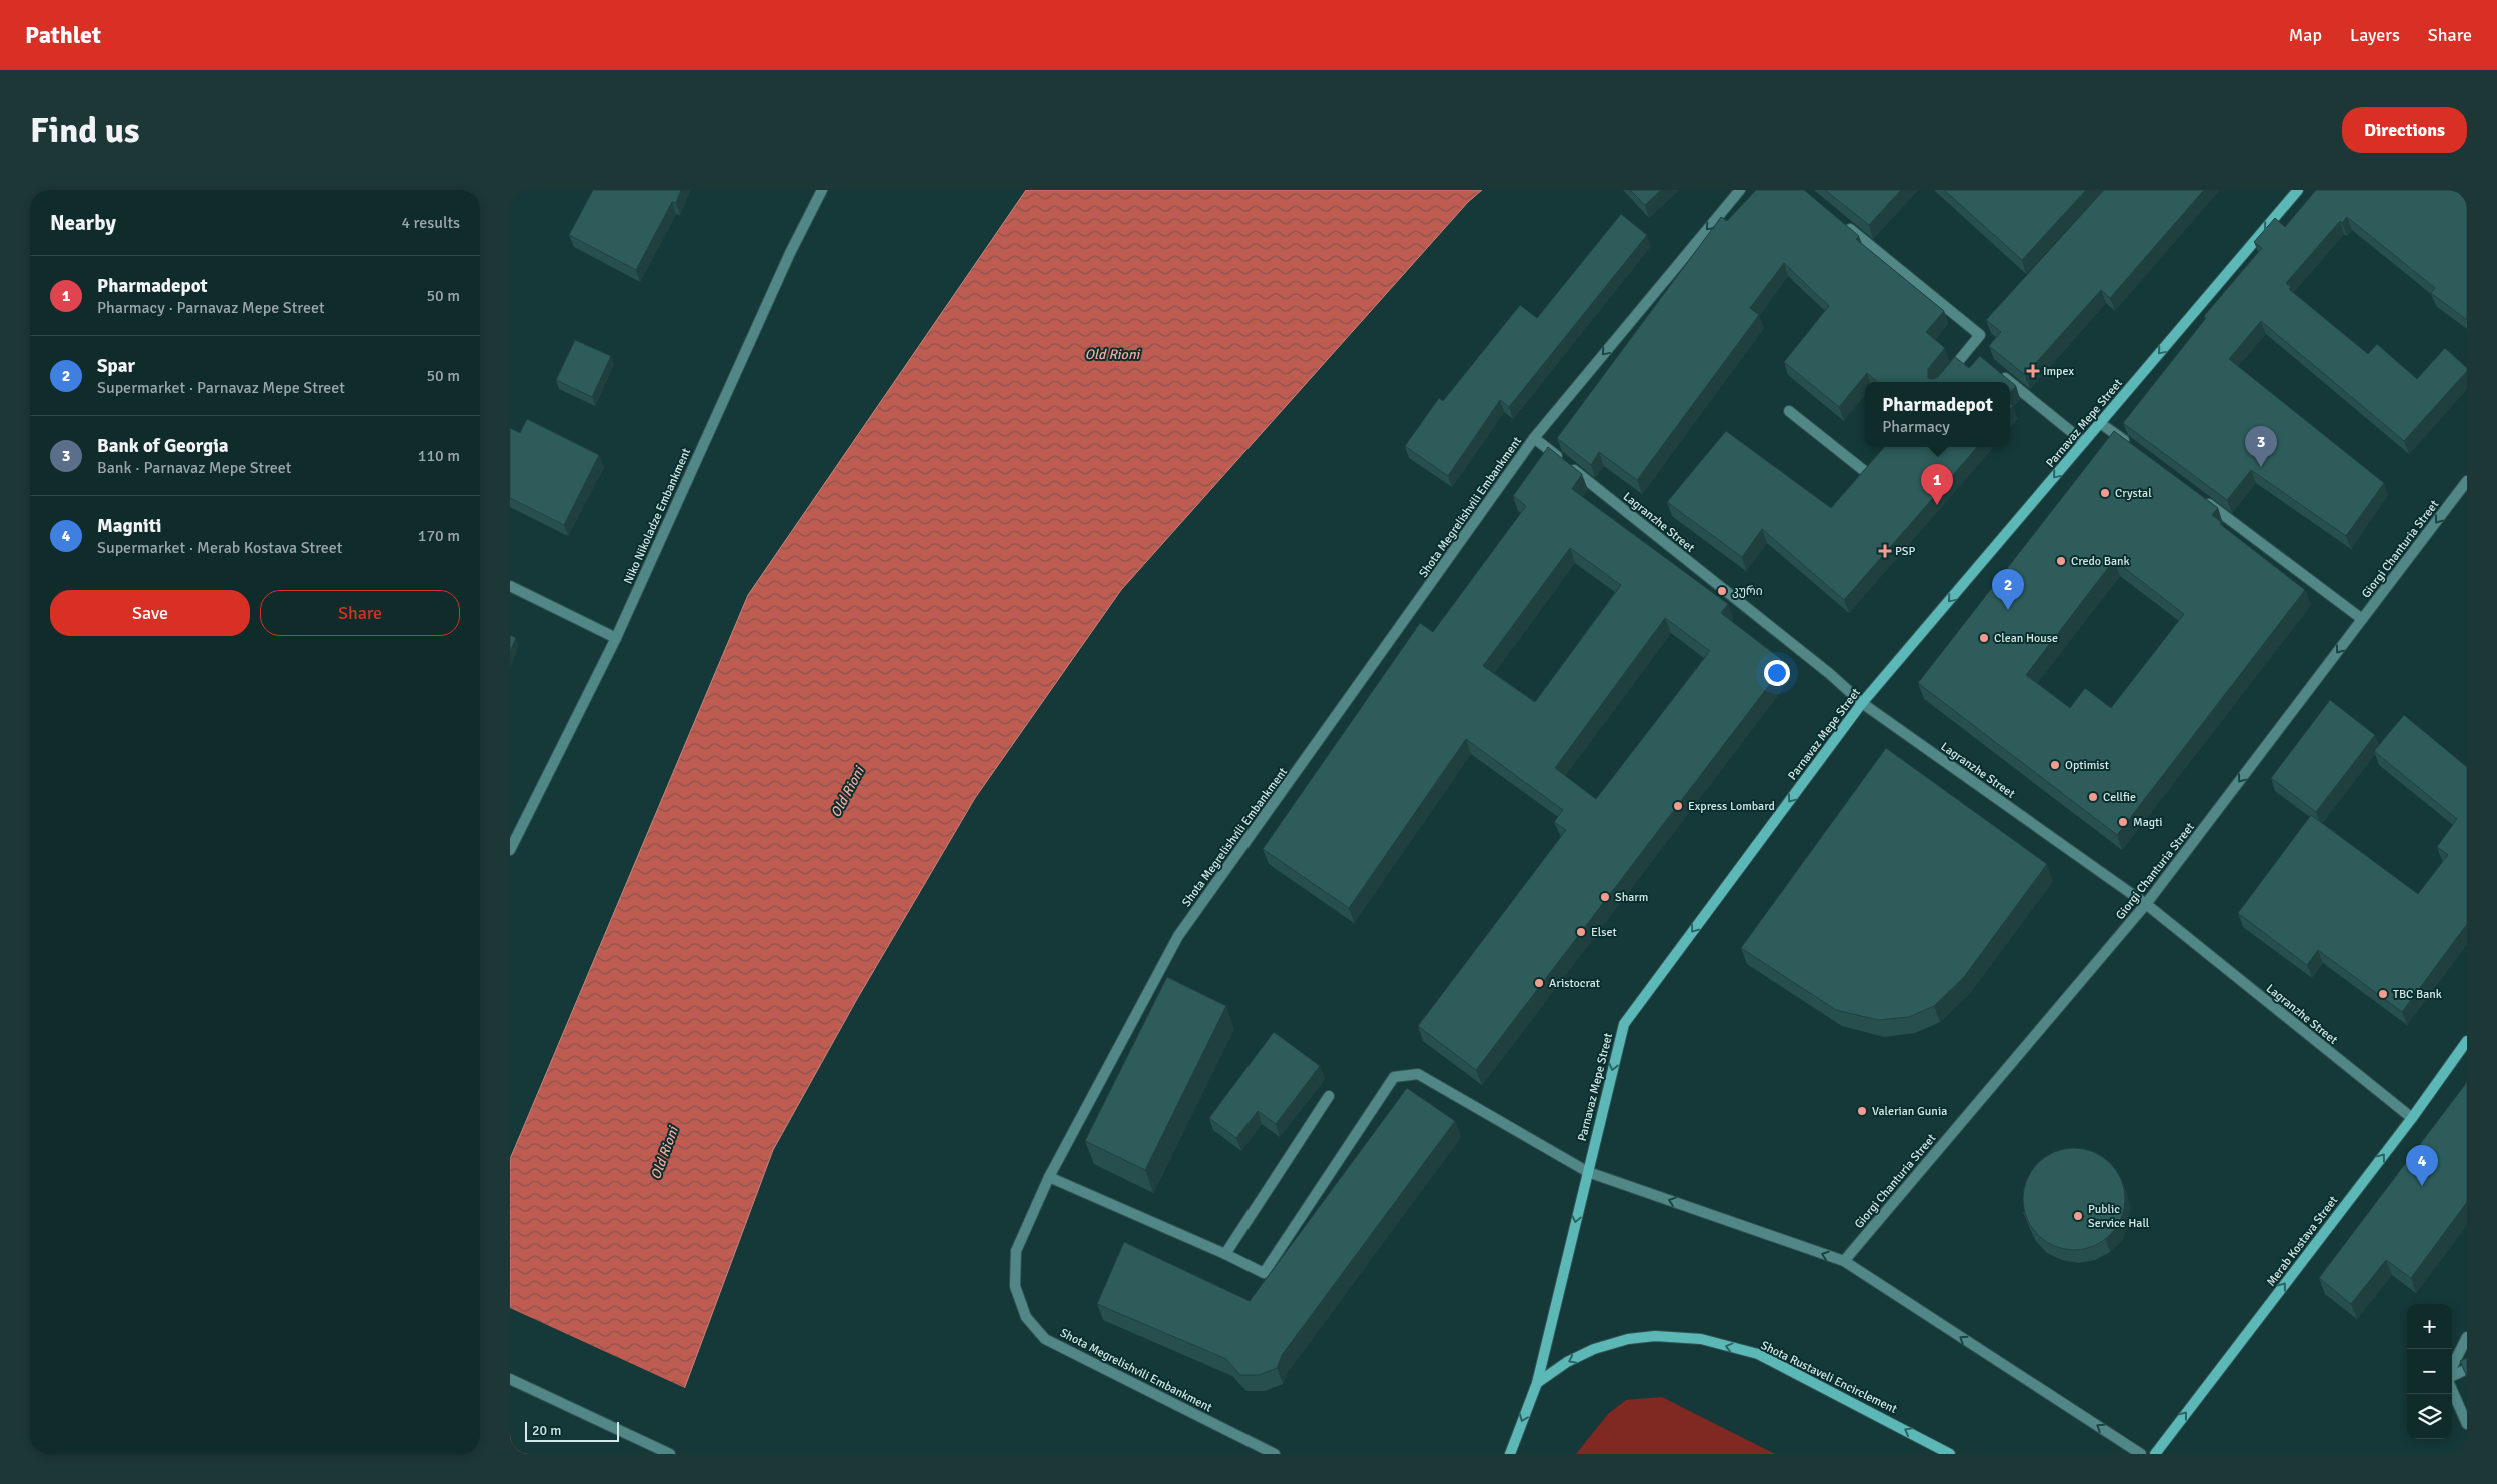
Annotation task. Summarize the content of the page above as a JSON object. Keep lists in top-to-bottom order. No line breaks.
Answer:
{"streets":{"main road":["Parnavaz Mepe Street","Merab Kostava Street","Shota Rustaveli Encirclement"],"street":["Shota Megrelishvili Embankment","Niko Nikoladze Embankment","Lagranzhe Street","Giorgi Chanturia Street"]},"crossings":[["Parnavaz Mepe Street","Lagranzhe Street"],["Parnavaz Mepe Street","Shota Rustaveli Encirclement"],["Shota Megrelishvili Embankment","Lagranzhe Street"],["Lagranzhe Street","Giorgi Chanturia Street"],["Lagranzhe Street","Merab Kostava Street"]],"one_way":["Parnavaz Mepe Street","Giorgi Chanturia Street","Merab Kostava Street","Shota Rustaveli Encirclement"],"water":["Old Rioni"],"places":{"health":["Impex","PSP"],"other":["Crystal","Credo Bank","კური","Clean House","Optimist","Cellfie","Express Lombard","Magti","Sharm","Elset","Aristocrat","TBC Bank","Valerian Gunia","Public Service Hall"]},"scale_bar":"20 m","page":{"header":"Pathlet","nav":["Map","Layers","Share"],"buttons":["Directions",["Save","Share"]],"title":"Find us","heading":["Nearby","4 results"],"list":[{"mark":"1","name":"Pharmadepot","note":"Pharmacy · Parnavaz Mepe Street","value":"50 m"},{"mark":"2","name":"Spar","note":"Supermarket · Parnavaz Mepe Street","value":"50 m"},{"mark":"3","name":"Bank of Georgia","note":"Bank · Parnavaz Mepe Street","value":"110 m"},{"mark":"4","name":"Magniti","note":"Supermarket · Merab Kostava Street","value":"170 m"}],"popup":["Pharmadepot","Pharmacy"],"pins":["3","1","2","4"],"map_buttons":["+","−"],"scale":"20 m"}}
